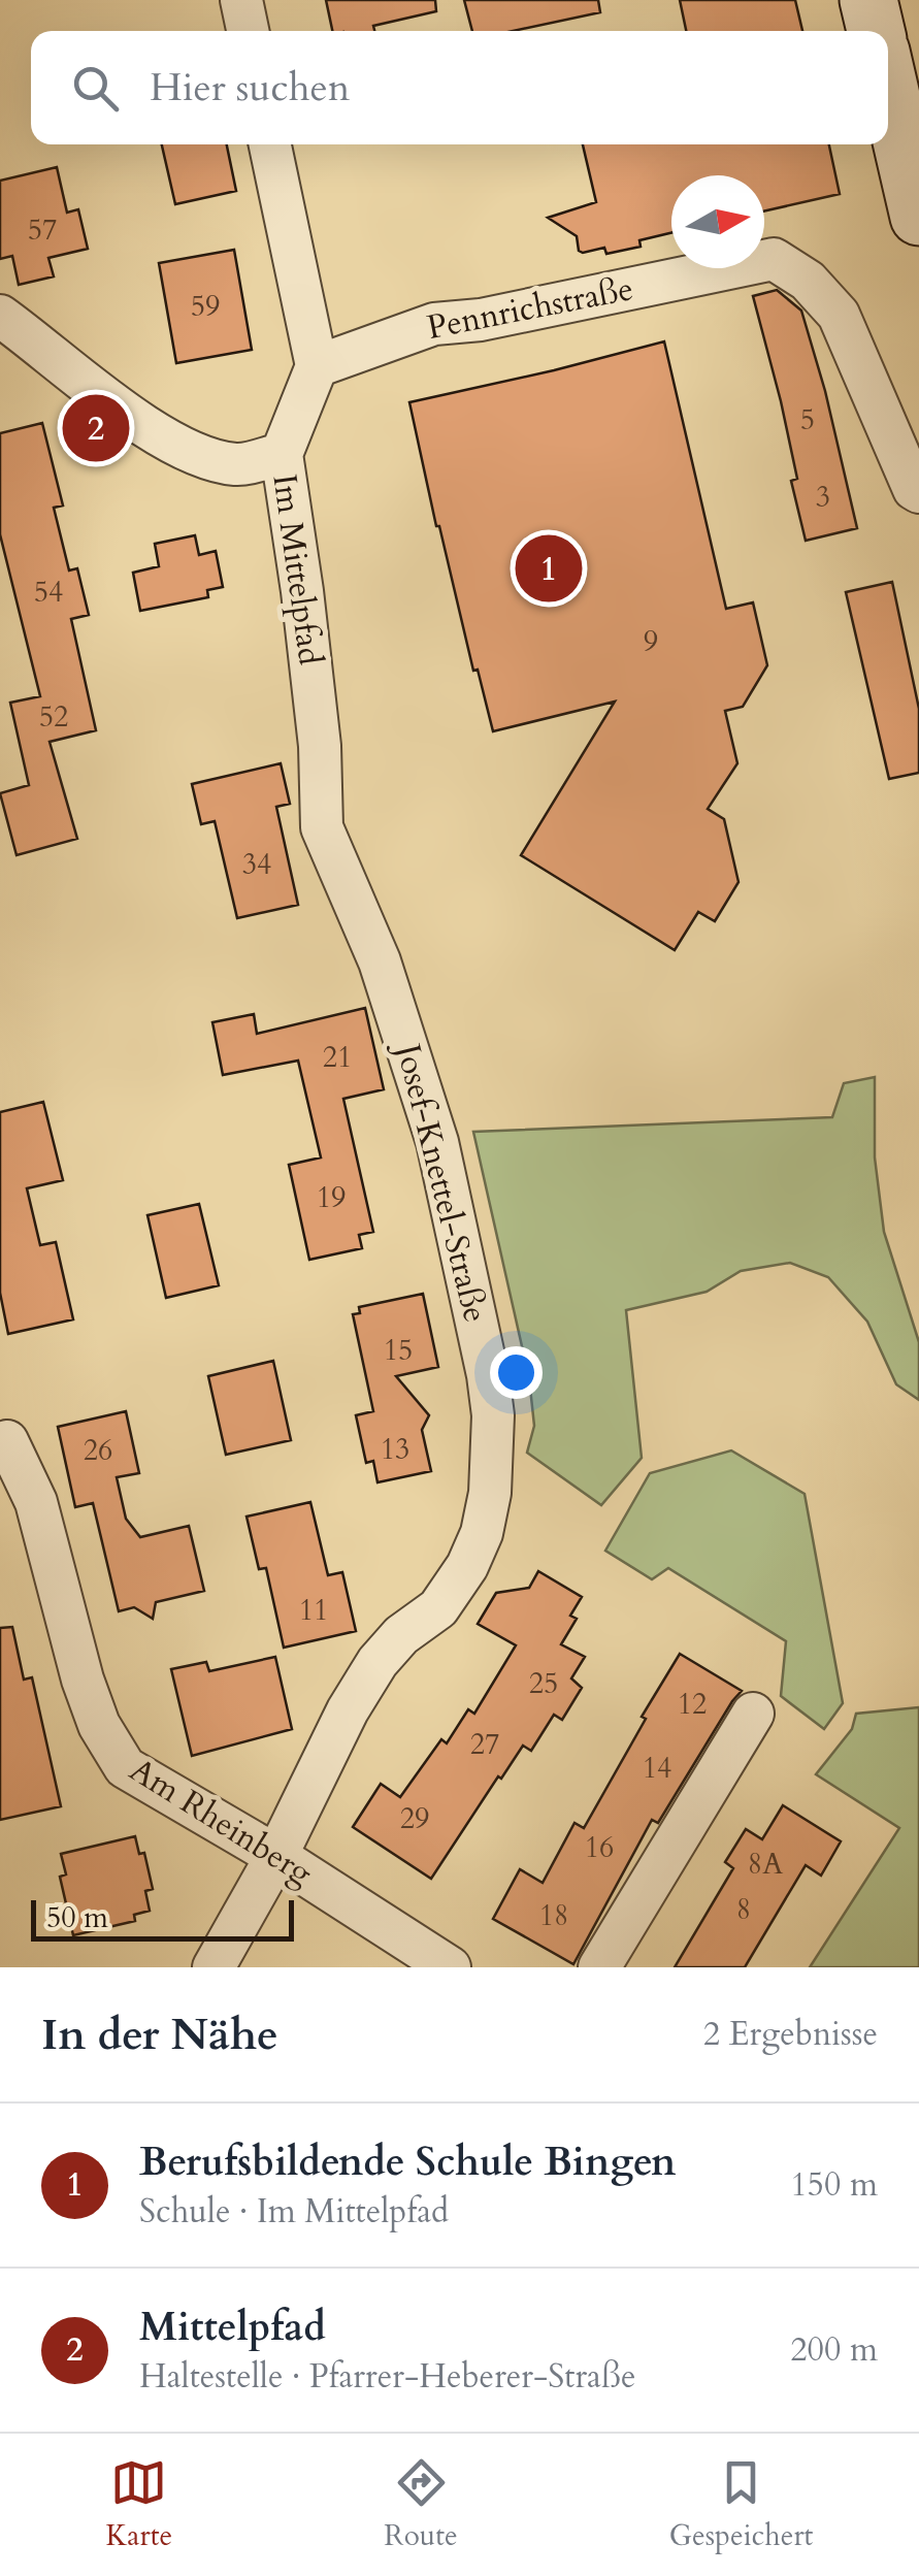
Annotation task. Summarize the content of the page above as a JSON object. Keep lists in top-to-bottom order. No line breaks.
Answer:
{"streets":{"street":["Pennrichstraße","Im Mittelpfad","Josef-Knettel-Straße","Am Rheinberg"]},"crossings":[["Pennrichstraße","Im Mittelpfad"],["Im Mittelpfad","Josef-Knettel-Straße"],["Josef-Knettel-Straße","Am Rheinberg"]],"house_numbers":["57","59","5","3","54","9","52","34","21","19","15","13","26","11","25","12","27","14","29","16","8A","8","18"],"scale_bar":"50 m","north":"right","page":{"search":"Hier suchen","pins":["2","1"],"scale":"50 m","heading":["In der Nähe","2 Ergebnisse"],"list":[{"mark":"1","name":"Berufsbildende Schule Bingen","note":"Schule · Im Mittelpfad","value":"150 m"},{"mark":"2","name":"Mittelpfad","note":"Haltestelle · Pfarrer-Heberer-Straße","value":"200 m"}],"nav":["Karte","Route","Gespeichert"]}}
